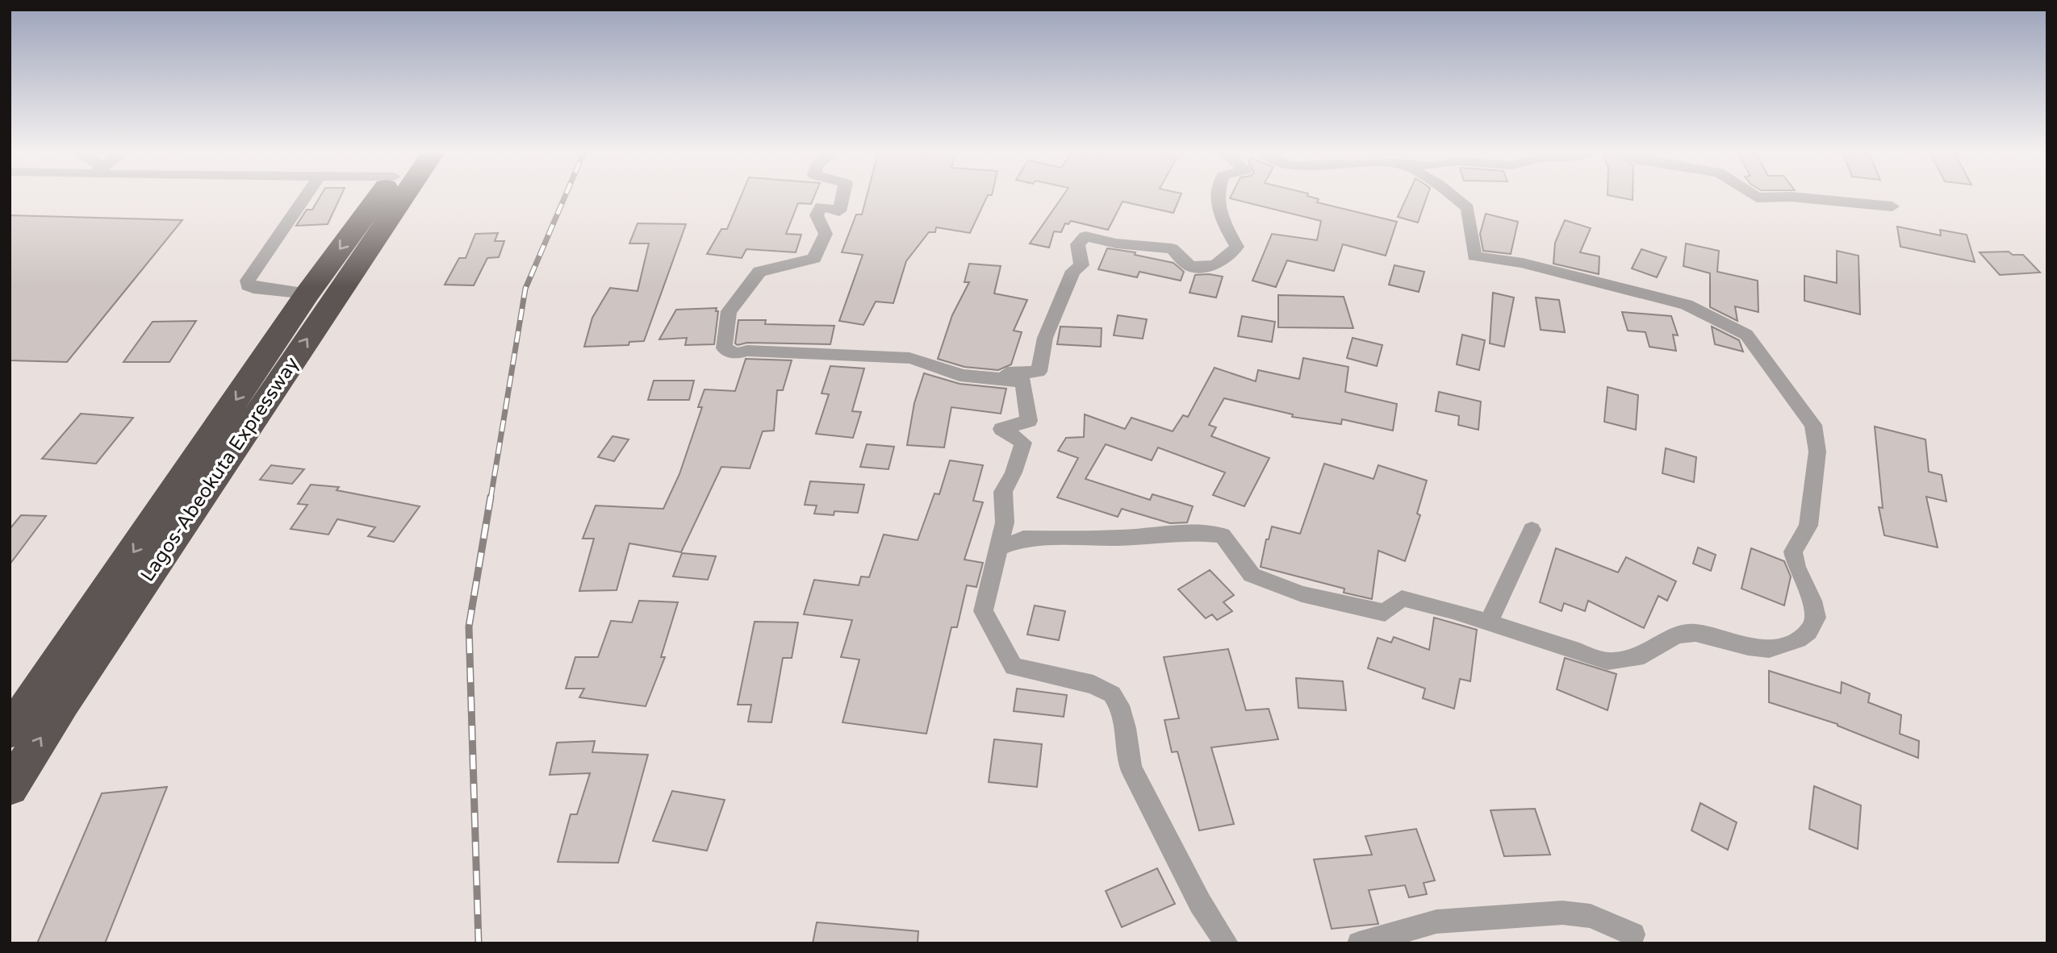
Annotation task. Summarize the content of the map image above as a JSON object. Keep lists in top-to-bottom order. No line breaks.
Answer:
{"streets":{"highway":["Lagos-Abeokuta Expressway"]}}
